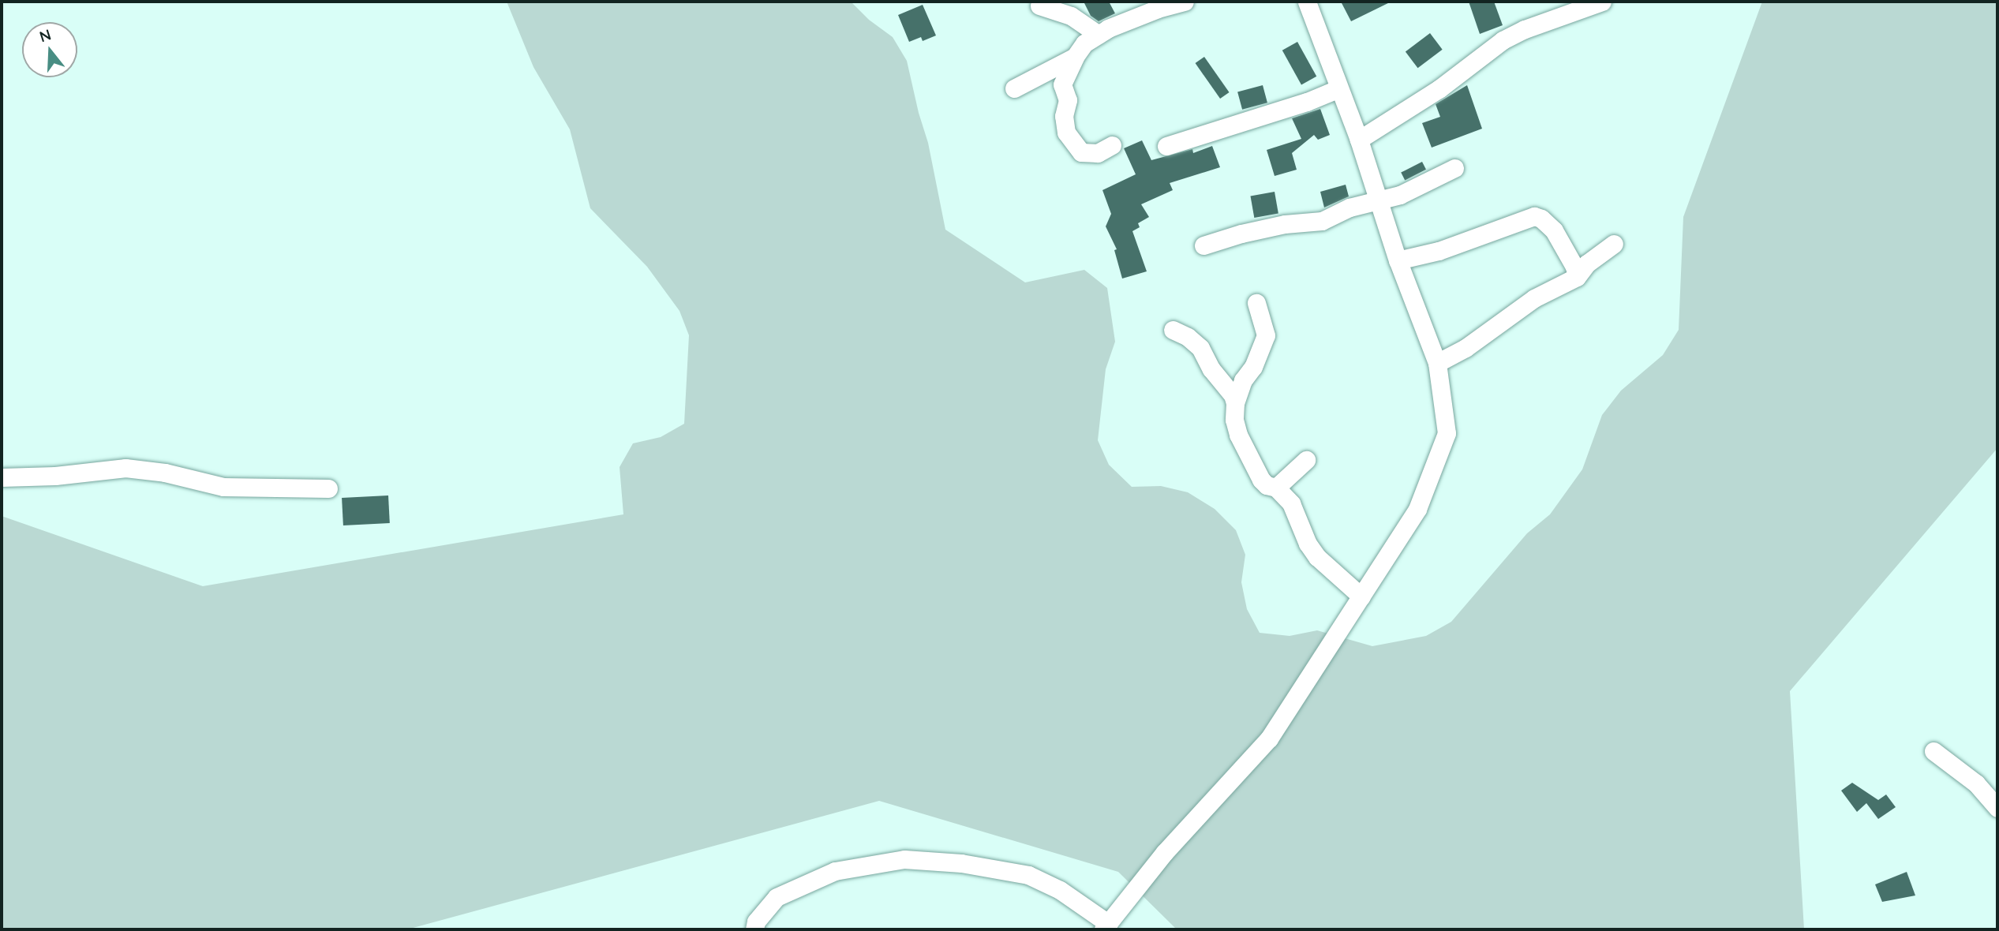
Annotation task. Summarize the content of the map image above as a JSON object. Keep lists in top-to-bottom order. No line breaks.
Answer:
{"north":"top"}
